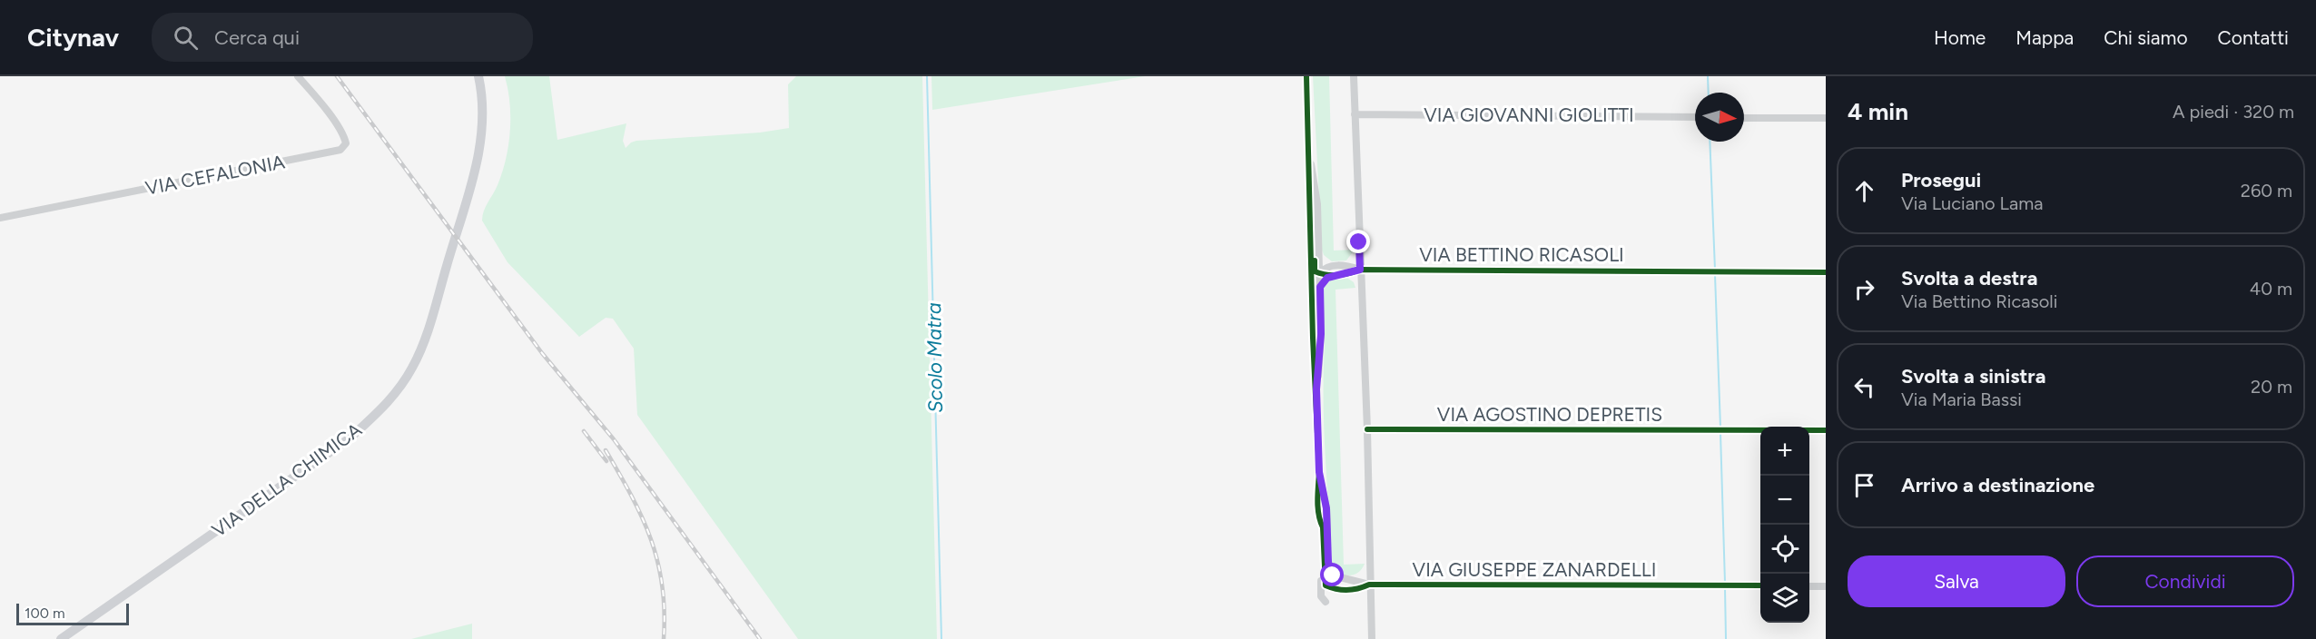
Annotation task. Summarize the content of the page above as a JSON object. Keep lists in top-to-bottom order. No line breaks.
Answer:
{"streets":{"main road":["VIA DELLA CHIMICA"],"street":["VIA GIOVANNI GIOLITTI","VIA CEFALONIA","VIA BETTINO RICASOLI","VIA AGOSTINO DEPRETIS","VIA GIUSEPPE ZANARDELLI"]},"water":["Scolo Matra"],"scale_bar":"100 m","north":"right","page":{"header":"Citynav","search":"Cerca qui","nav":["Home","Mappa","Chi siamo","Contatti"],"heading":["4 min","A piedi · 320 m"],"list":[["Prosegui","Via Luciano Lama","260 m"],["Svolta a destra","Via Bettino Ricasoli","40 m"],["Svolta a sinistra","Via Maria Bassi","20 m"],"Arrivo a destinazione"],"map_buttons":["+","−"],"buttons":["Salva","Condividi"],"scale":"100 m"}}
